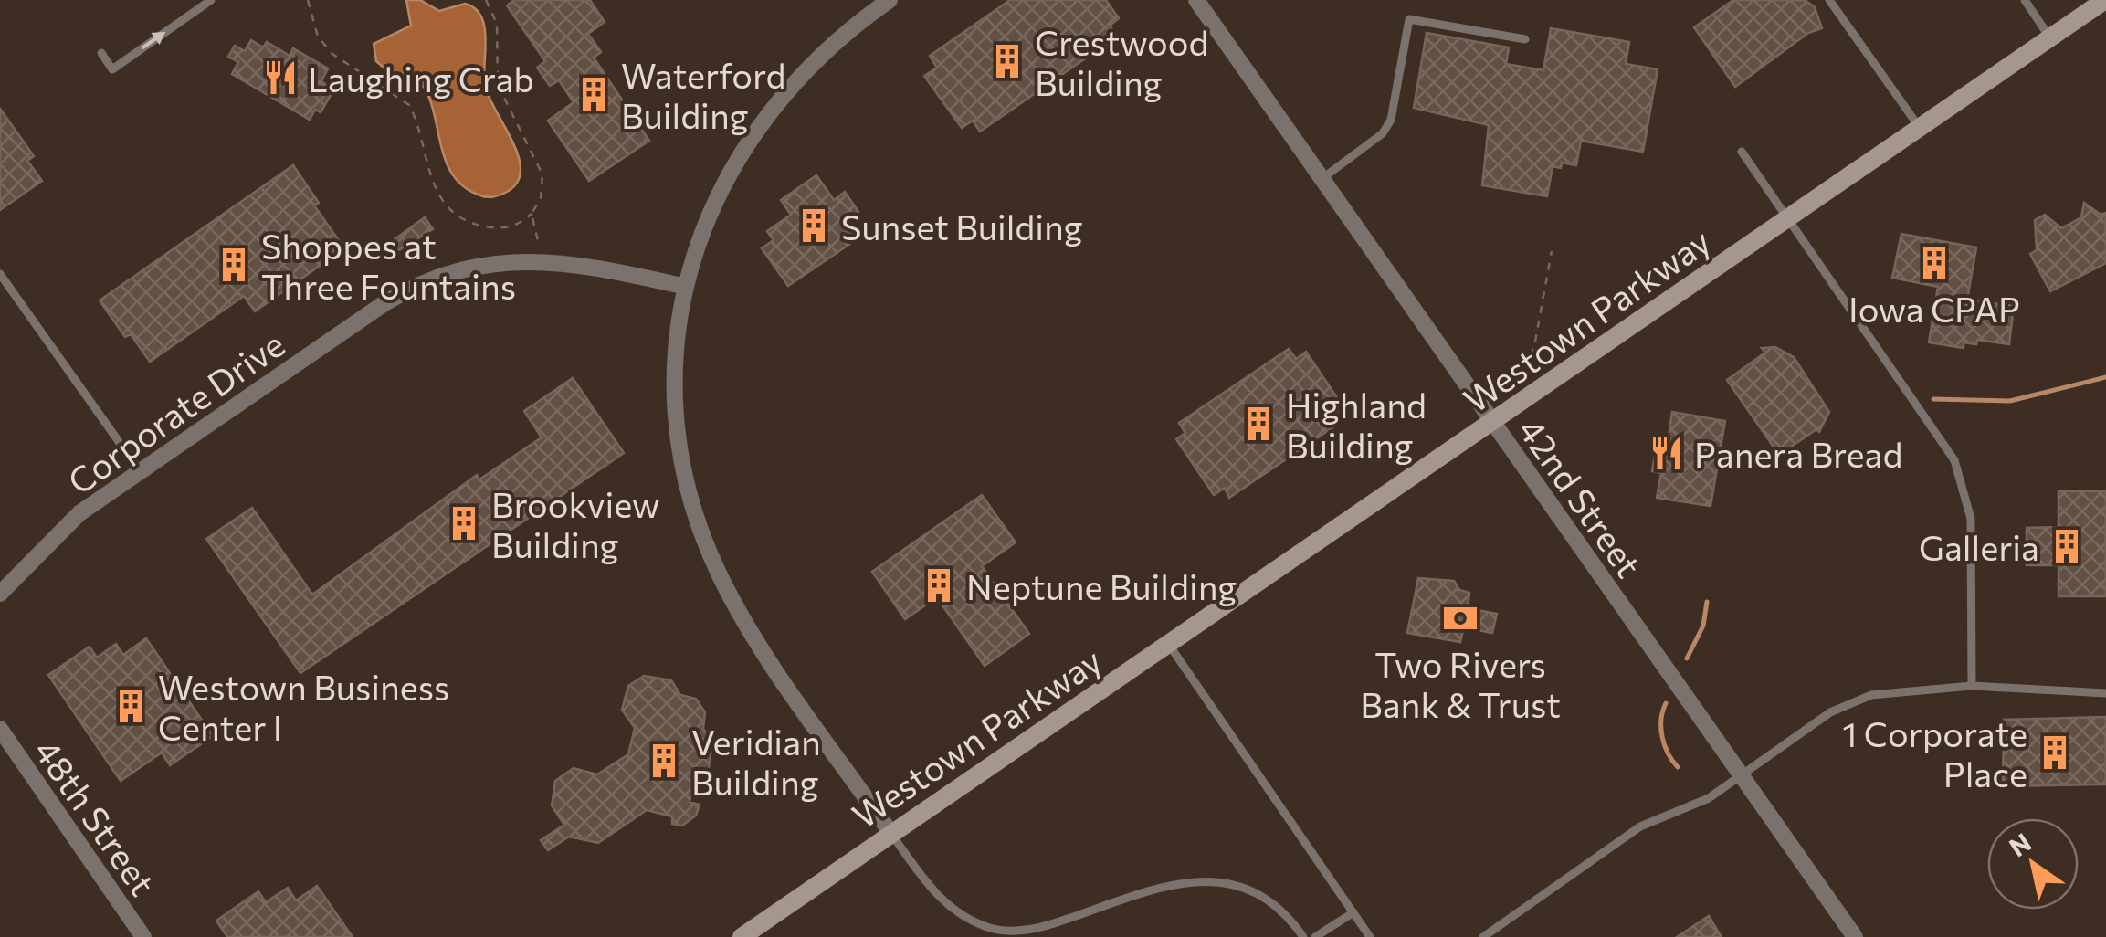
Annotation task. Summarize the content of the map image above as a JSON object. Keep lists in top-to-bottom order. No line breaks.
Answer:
{"streets":{"street":["Westown Parkway","Corporate Drive","42nd Street","48th Street"]},"crossings":[["Westown Parkway","42nd Street"]],"places":{"building":["Crestwood Building","Waterford Building","Sunset Building","Iowa CPAP","Shoppes at Three Fountains","Highland Building","Brookview Building","Galleria","Neptune Building","Westown Business Center I","1 Corporate Place","Veridian Building"],"restaurant":["Laughing Crab","Panera Bread"],"bank":["Two Rivers Bank & Trust"]},"north":"top left"}
